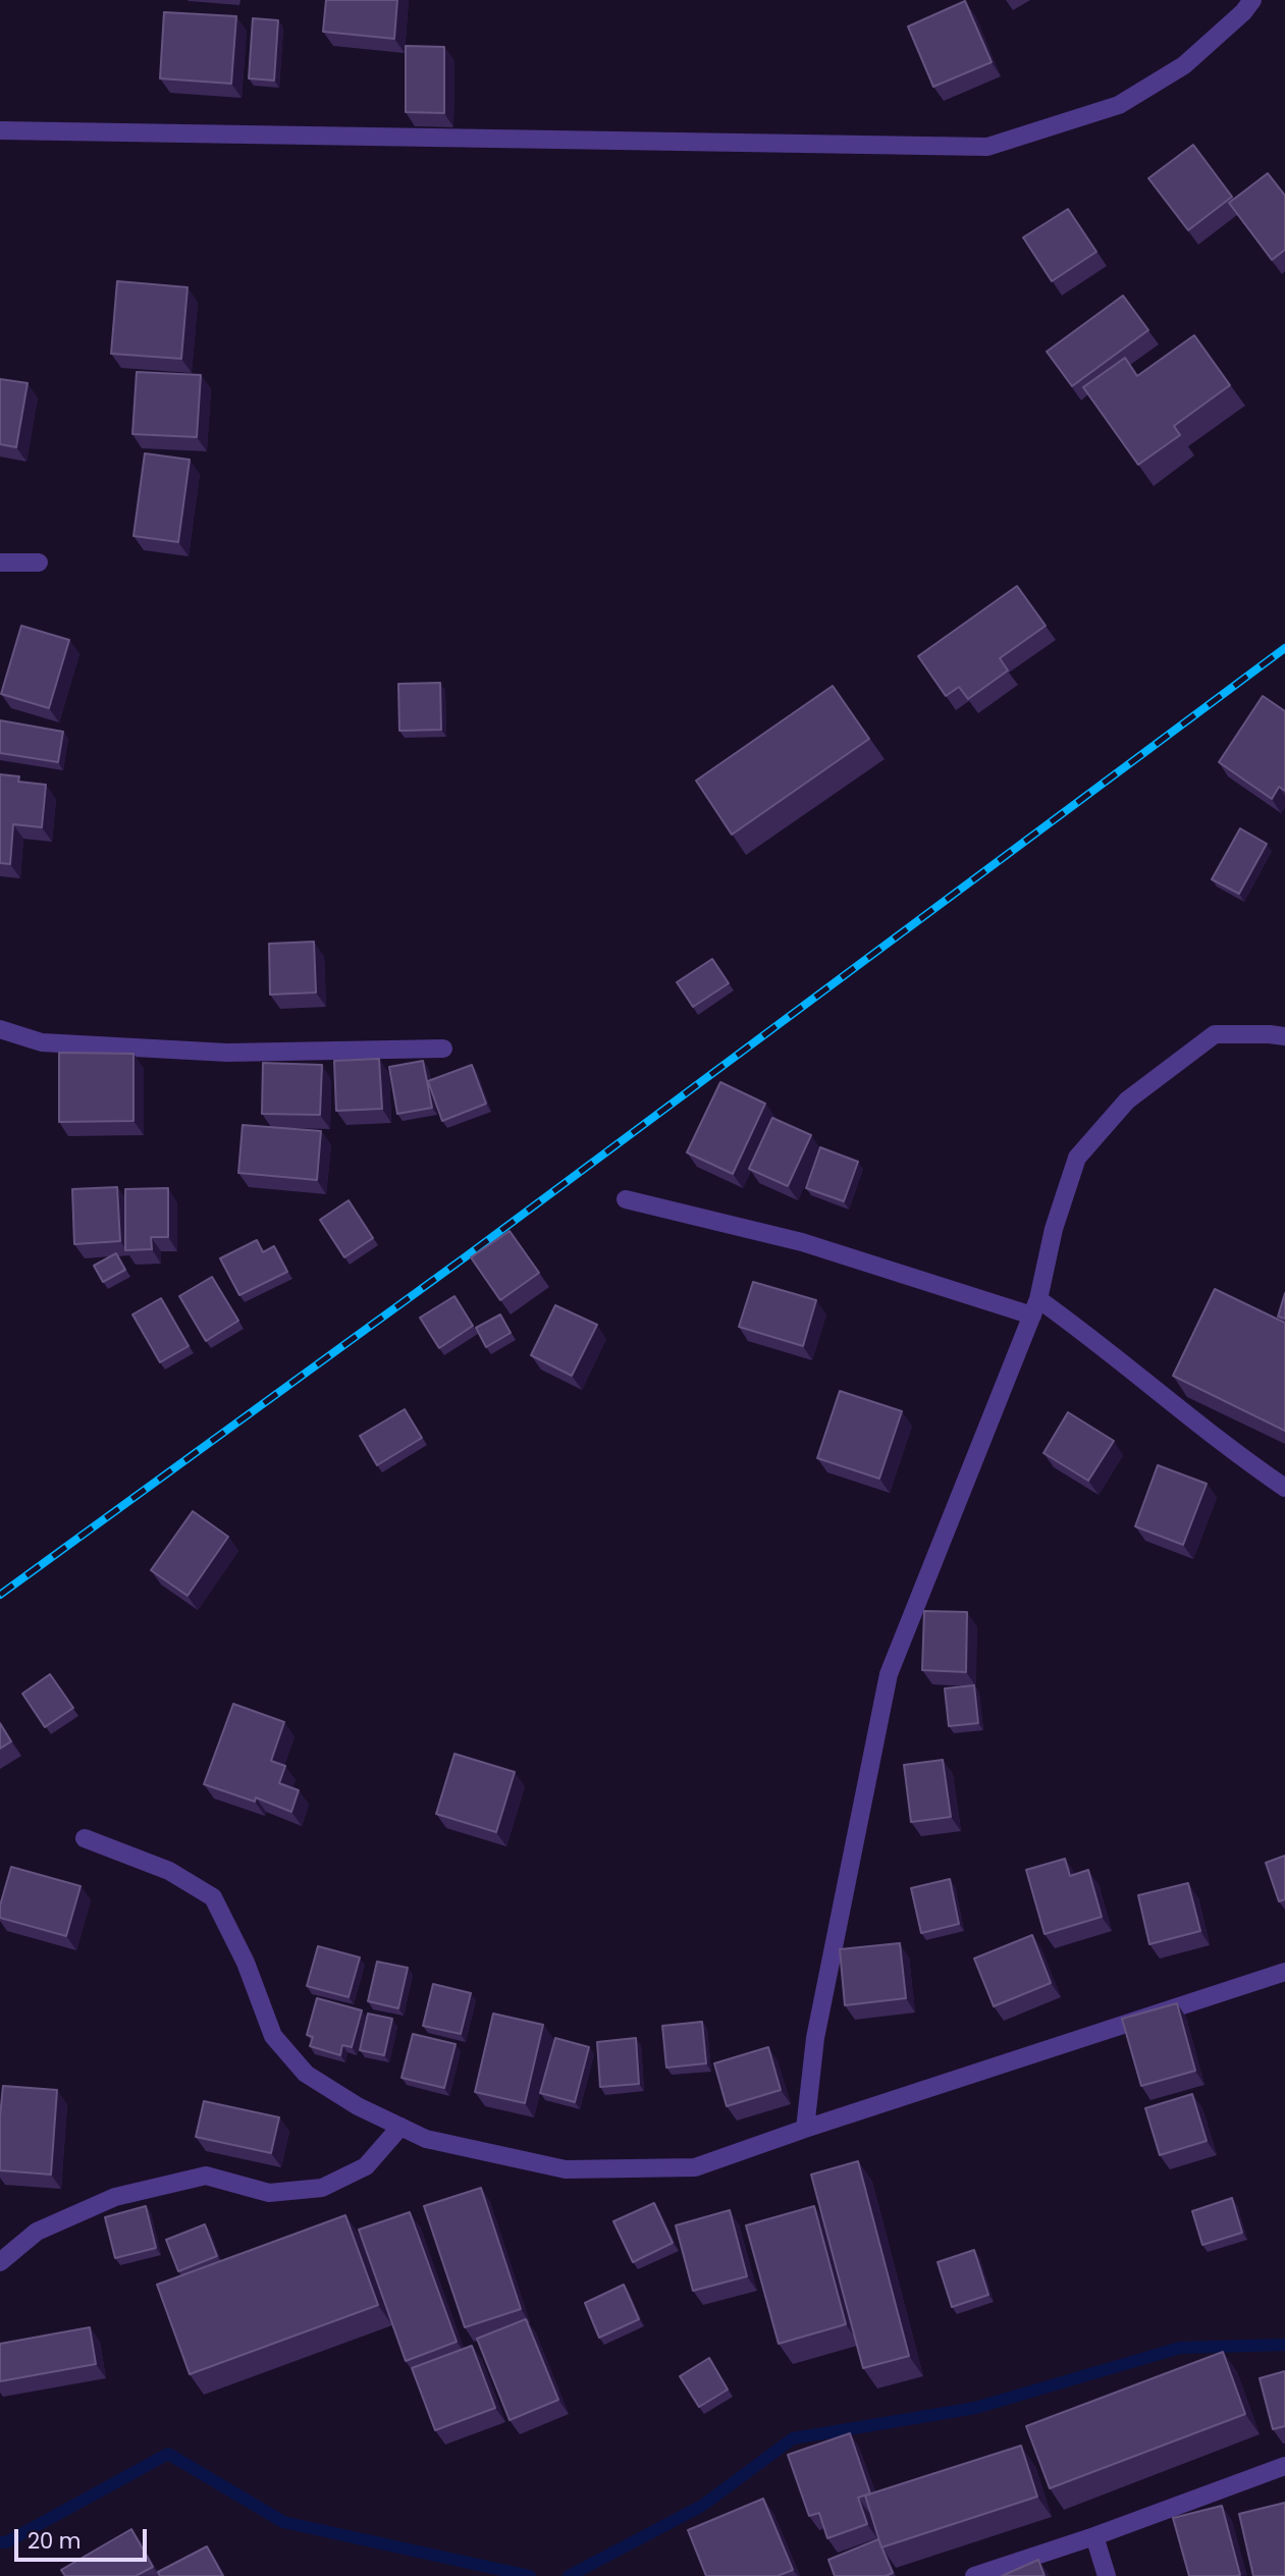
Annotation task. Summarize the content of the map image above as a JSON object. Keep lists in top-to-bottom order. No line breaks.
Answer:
{"scale_bar":"20 m"}
